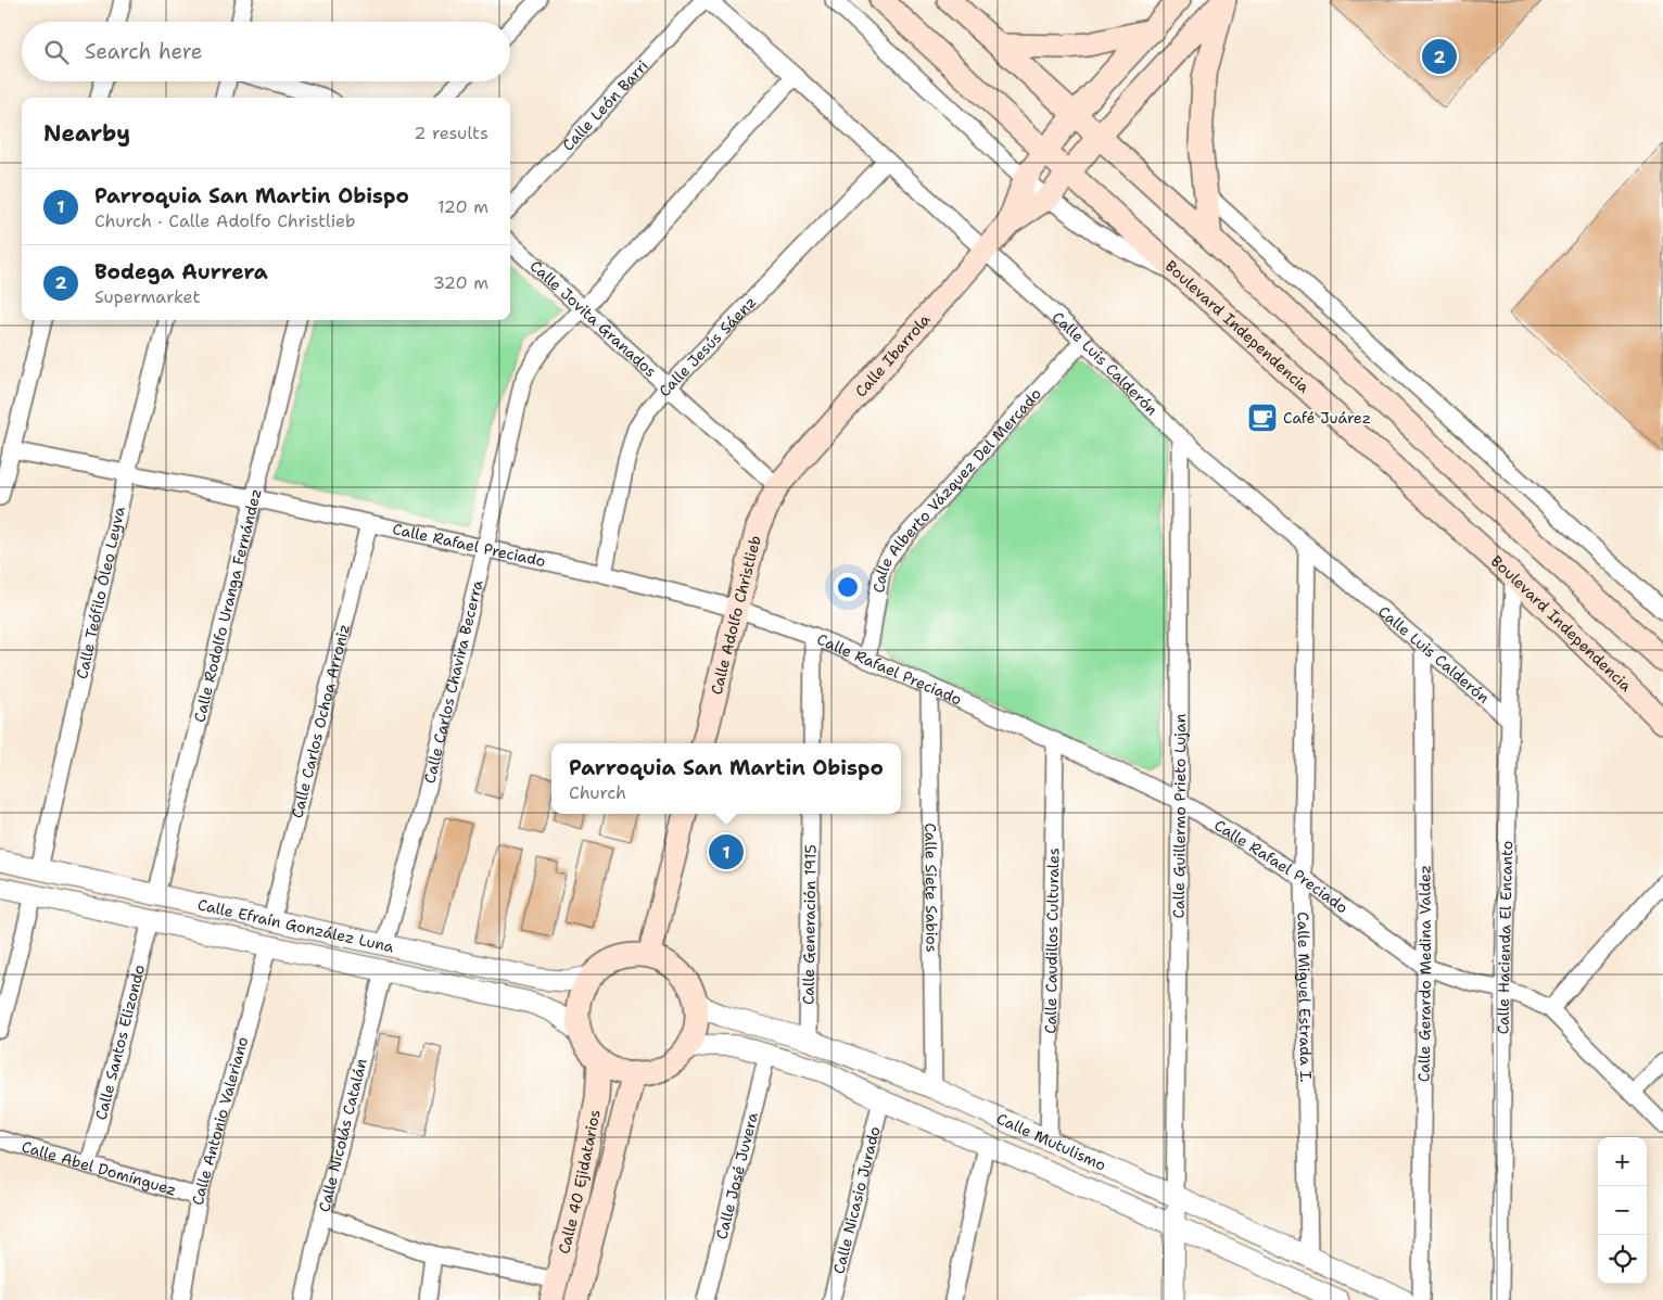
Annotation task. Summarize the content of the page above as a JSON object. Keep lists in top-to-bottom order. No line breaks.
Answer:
{"streets":{"main road":["Boulevard Independencia","Calle Ibarrola","Calle Adolfo Christlieb","Calle 40 Ejidatarios"],"street":["Calle León Barri","Calle Jovita Granados","Calle Jesús Sáenz","Calle Luis Calderón","Calle Alberto Vázquez Del Mercado","Calle Rafael Preciado","Calle Teófilo Óleo Leyva","Calle Rodolfo Uranga Fernández","Calle Carlos Chavira Becerra","Calle Carlos Ochoa Arroniz","Calle Guillermo Prieto Lujan","Calle Siete Sabios","Calle Generación 1915","Calle Efraín González Luna","Calle Hacienda El Encanto","Calle Caudillos Culturales","Calle Gerardo Medina Valdez","Calle Miguel Estrada I.","Calle Santos Elizondo","Calle Antonio Valeriano","Calle Nicolás Catalán","Calle Mutulismo","Calle Abel Domínguez","Calle José Juvera","Calle Nicasio Jurado"]},"crossings":[["Calle León Barri","Calle Luis Calderón"],["Calle Jovita Granados","Calle Jesús Sáenz"],["Calle Jovita Granados","Calle Ibarrola"],["Calle Jovita Granados","Calle Adolfo Christlieb"],["Calle Jovita Granados","Calle Carlos Chavira Becerra"],["Boulevard Independencia","Calle Ibarrola"],["Boulevard Independencia","Calle Hacienda El Encanto"],["Calle Jesús Sáenz","Calle Luis Calderón"],["Calle Jesús Sáenz","Calle Rafael Preciado"],["Calle Ibarrola","Calle Luis Calderón"],["Calle Ibarrola","Calle Adolfo Christlieb"],["Calle Luis Calderón","Calle Alberto Vázquez Del Mercado"],["Calle Luis Calderón","Calle Guillermo Prieto Lujan"],["Calle Luis Calderón","Calle Hacienda El Encanto"],["Calle Luis Calderón","Calle Gerardo Medina Valdez"],["Calle Luis Calderón","Calle Miguel Estrada I."],["Calle Alberto Vázquez Del Mercado","Calle Rafael Preciado"],["Calle Rafael Preciado","Calle Teófilo Óleo Leyva"],["Calle Rafael Preciado","Calle Rodolfo Uranga Fernández"],["Calle Rafael Preciado","Calle Adolfo Christlieb"],["Calle Rafael Preciado","Calle Carlos Chavira Becerra"],["Calle Rafael Preciado","Calle Carlos Ochoa Arroniz"],["Calle Rafael Preciado","Calle Guillermo Prieto Lujan"],["Calle Rafael Preciado","Calle Siete Sabios"],["Calle Rafael Preciado","Calle Hacienda El Encanto"],["Calle Rafael Preciado","Calle Caudillos Culturales"],["Calle Rafael Preciado","Calle Gerardo Medina Valdez"],["Calle Rafael Preciado","Calle Miguel Estrada I."],["Calle Teófilo Óleo Leyva","Calle Efraín González Luna"],["Calle Rodolfo Uranga Fernández","Calle Efraín González Luna"],["Calle Carlos Chavira Becerra","Calle Efraín González Luna"],["Calle Carlos Ochoa Arroniz","Calle Efraín González Luna"],["Calle Guillermo Prieto Lujan","Calle Mutulismo"],["Calle Siete Sabios","Calle Mutulismo"],["Calle Generación 1915","Calle Mutulismo"],["Calle Efraín González Luna","Calle Santos Elizondo"],["Calle Efraín González Luna","Calle Antonio Valeriano"],["Calle Efraín González Luna","Calle Nicolás Catalán"],["Calle Efraín González Luna","Calle Mutulismo"],["Calle Efraín González Luna","Calle 40 Ejidatarios"],["Calle Caudillos Culturales","Calle Mutulismo"],["Calle Miguel Estrada I.","Calle Mutulismo"],["Calle Santos Elizondo","Calle Abel Domínguez"],["Calle Antonio Valeriano","Calle Abel Domínguez"],["Calle Mutulismo","Calle José Juvera"],["Calle Mutulismo","Calle 40 Ejidatarios"],["Calle Mutulismo","Calle Nicasio Jurado"]],"places":{"cafe":["Café Juárez"]},"page":{"search":"Search here","pins":["2","1"],"heading":["Nearby","2 results"],"list":[{"mark":"1","name":"Parroquia San Martin Obispo","note":"Church · Calle Adolfo Christlieb","value":"120 m"},{"mark":"2","name":"Bodega Aurrera","note":"Supermarket","value":"320 m"}],"popup":["Parroquia San Martin Obispo","Church"],"map_buttons":["+","−"]}}
